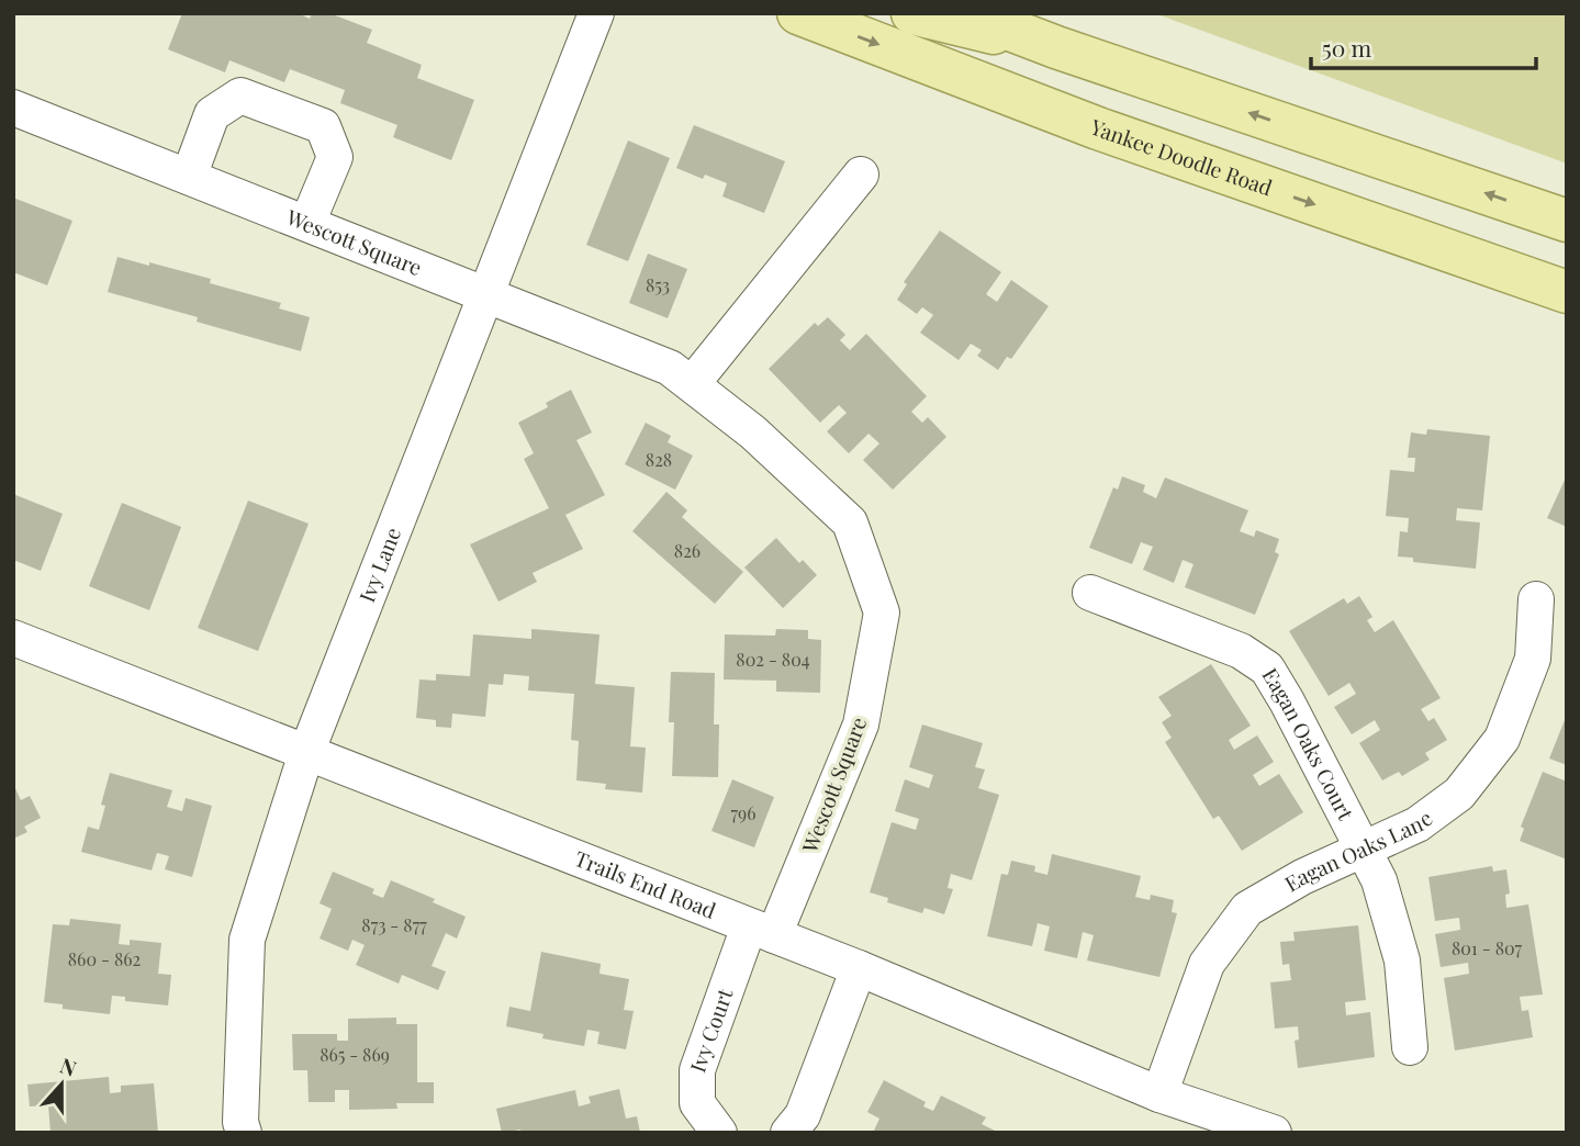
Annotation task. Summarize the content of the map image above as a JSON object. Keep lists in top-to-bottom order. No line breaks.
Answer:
{"streets":{"main road":["Yankee Doodle Road"],"street":["Wescott Square","Ivy Lane","Eagan Oaks Court","Eagan Oaks Lane","Trails End Road","Ivy Court"]},"crossings":[["Wescott Square","Ivy Lane"],["Wescott Square","Trails End Road"],["Wescott Square","Ivy Court"],["Ivy Lane","Trails End Road"],["Eagan Oaks Court","Eagan Oaks Lane"],["Eagan Oaks Lane","Trails End Road"],["Trails End Road","Ivy Court"]],"house_numbers":["853","828","826","802 - 804","796","873 - 877","801 - 807","860 - 862","865 - 869"],"scale_bar":"50 m","north":"top"}
